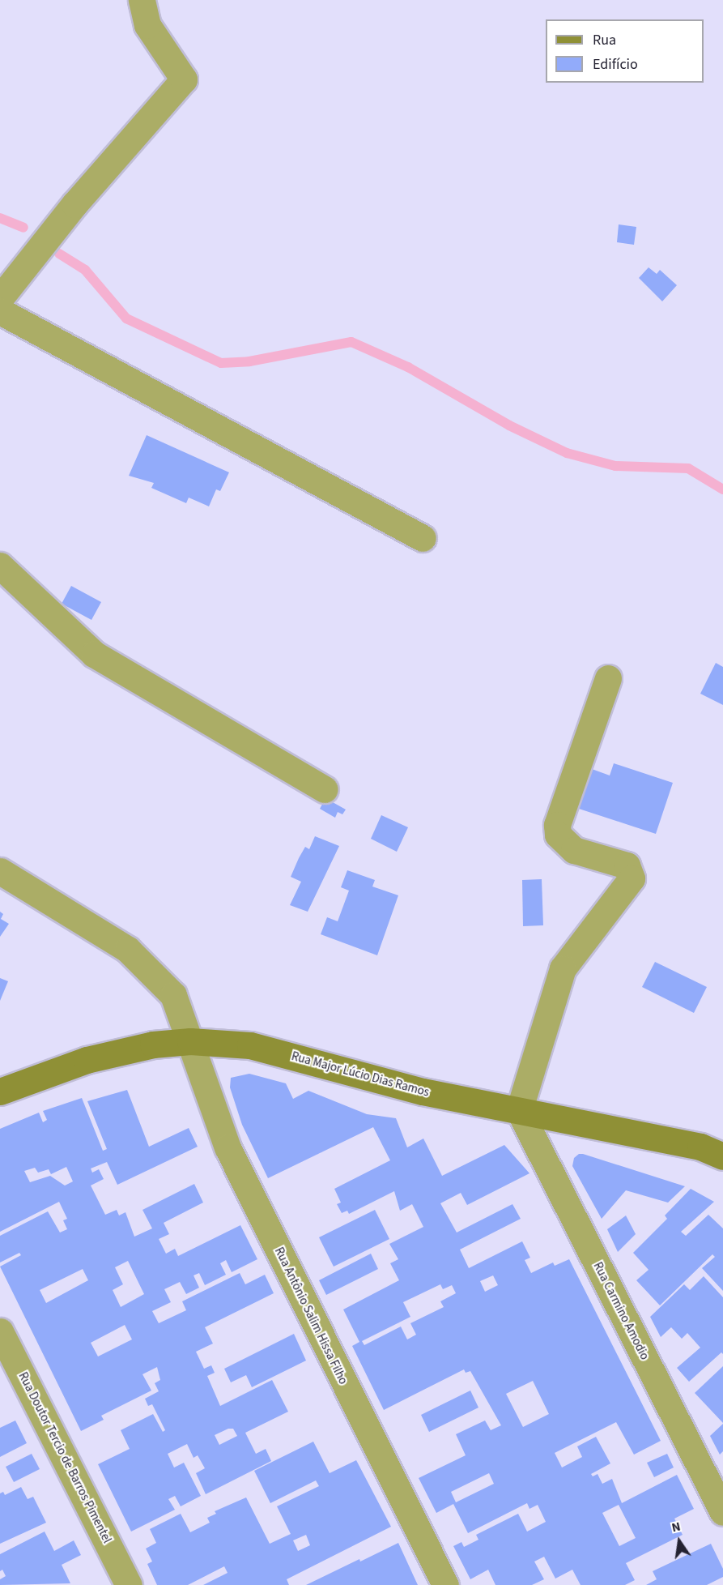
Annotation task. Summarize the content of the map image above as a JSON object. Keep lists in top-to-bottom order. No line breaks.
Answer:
{"streets":{"main road":["Rua Major Lúcio Dias Ramos"],"street":["Rua Carmino Amodio","Rua Antônio Salim Hissa Filho","Rua Doutor Tercio de Barros Pimentel"]},"crossings":[["Rua Major Lúcio Dias Ramos","Rua Carmino Amodio"],["Rua Major Lúcio Dias Ramos","Rua Antônio Salim Hissa Filho"]],"legend":["Rua","Edifício"],"north":"top"}
